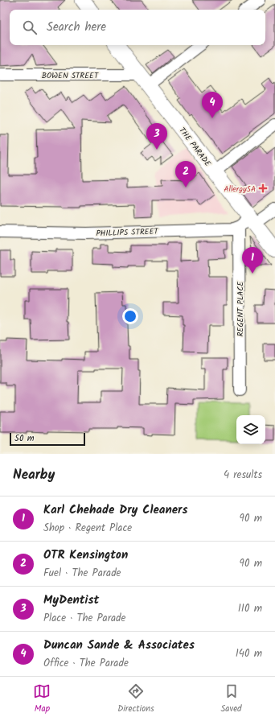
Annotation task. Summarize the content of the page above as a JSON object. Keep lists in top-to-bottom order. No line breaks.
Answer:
{"streets":{"main road":["THE PARADE"],"street":["BOWEN STREET","PHILLIPS STREET","REGENT PLACE"]},"crossings":[["BOWEN STREET","THE PARADE"],["THE PARADE","PHILLIPS STREET"],["THE PARADE","REGENT PLACE"],["PHILLIPS STREET","REGENT PLACE"]],"places":{"health":["AllergySA"]},"scale_bar":"50 m","page":{"search":"Search here","pins":["4","3","2","1"],"scale":"50 m","heading":["Nearby","4 results"],"list":[{"mark":"1","name":"Karl Chehade Dry Cleaners","note":"Shop · Regent Place","value":"90 m"},{"mark":"2","name":"OTR Kensington","note":"Fuel · The Parade","value":"90 m"},{"mark":"3","name":"MyDentist","note":"Place · The Parade","value":"110 m"},{"mark":"4","name":"Duncan Sande & Associates","note":"Office · The Parade","value":"140 m"}],"nav":["Map","Directions","Saved"]}}
